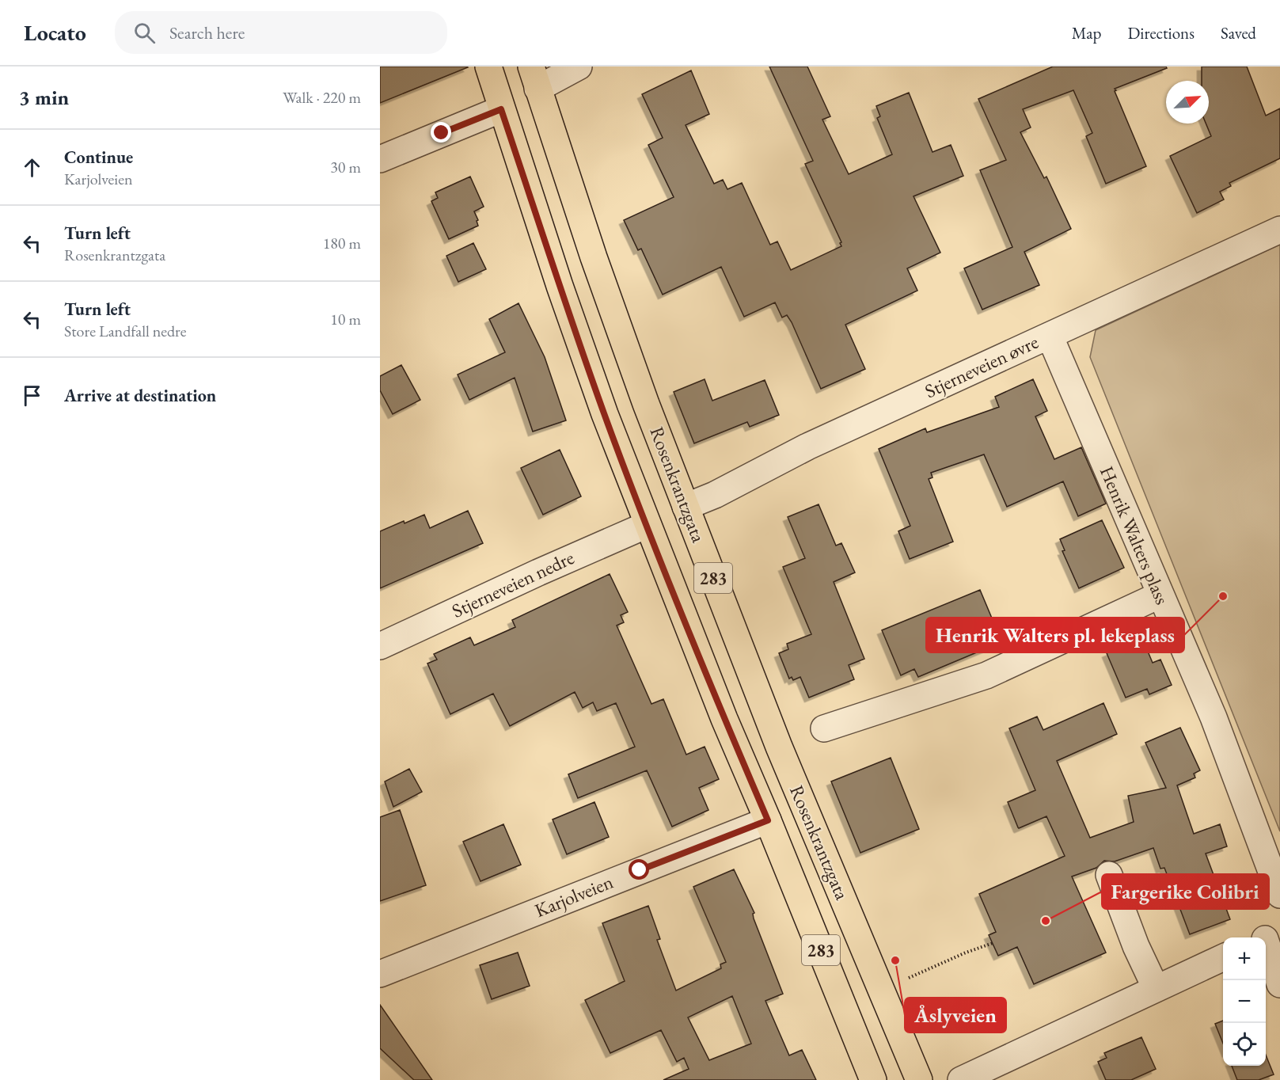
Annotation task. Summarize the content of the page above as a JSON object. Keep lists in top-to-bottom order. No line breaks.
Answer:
{"streets":{"main road":["Rosenkrantzgata","283"],"street":["Stjerneveien øvre","Henrik Walters plass","Stjerneveien nedre","Karjolveien"]},"crossings":[["Stjerneveien øvre","Rosenkrantzgata"],["Stjerneveien øvre","Henrik Walters plass"],["Rosenkrantzgata","Stjerneveien nedre"],["Rosenkrantzgata","Karjolveien"]],"places":["Henrik Walters pl. lekeplass","Fargerike Colibri","Åslyveien"],"north":"top right","page":{"header":"Locato","search":"Search here","nav":["Map","Directions","Saved"],"heading":["3 min","Walk · 220 m"],"list":[["Continue","Karjolveien","30 m"],["Turn left","Rosenkrantzgata","180 m"],["Turn left","Store Landfall nedre","10 m"],"Arrive at destination"],"map_buttons":["+","−"]}}
